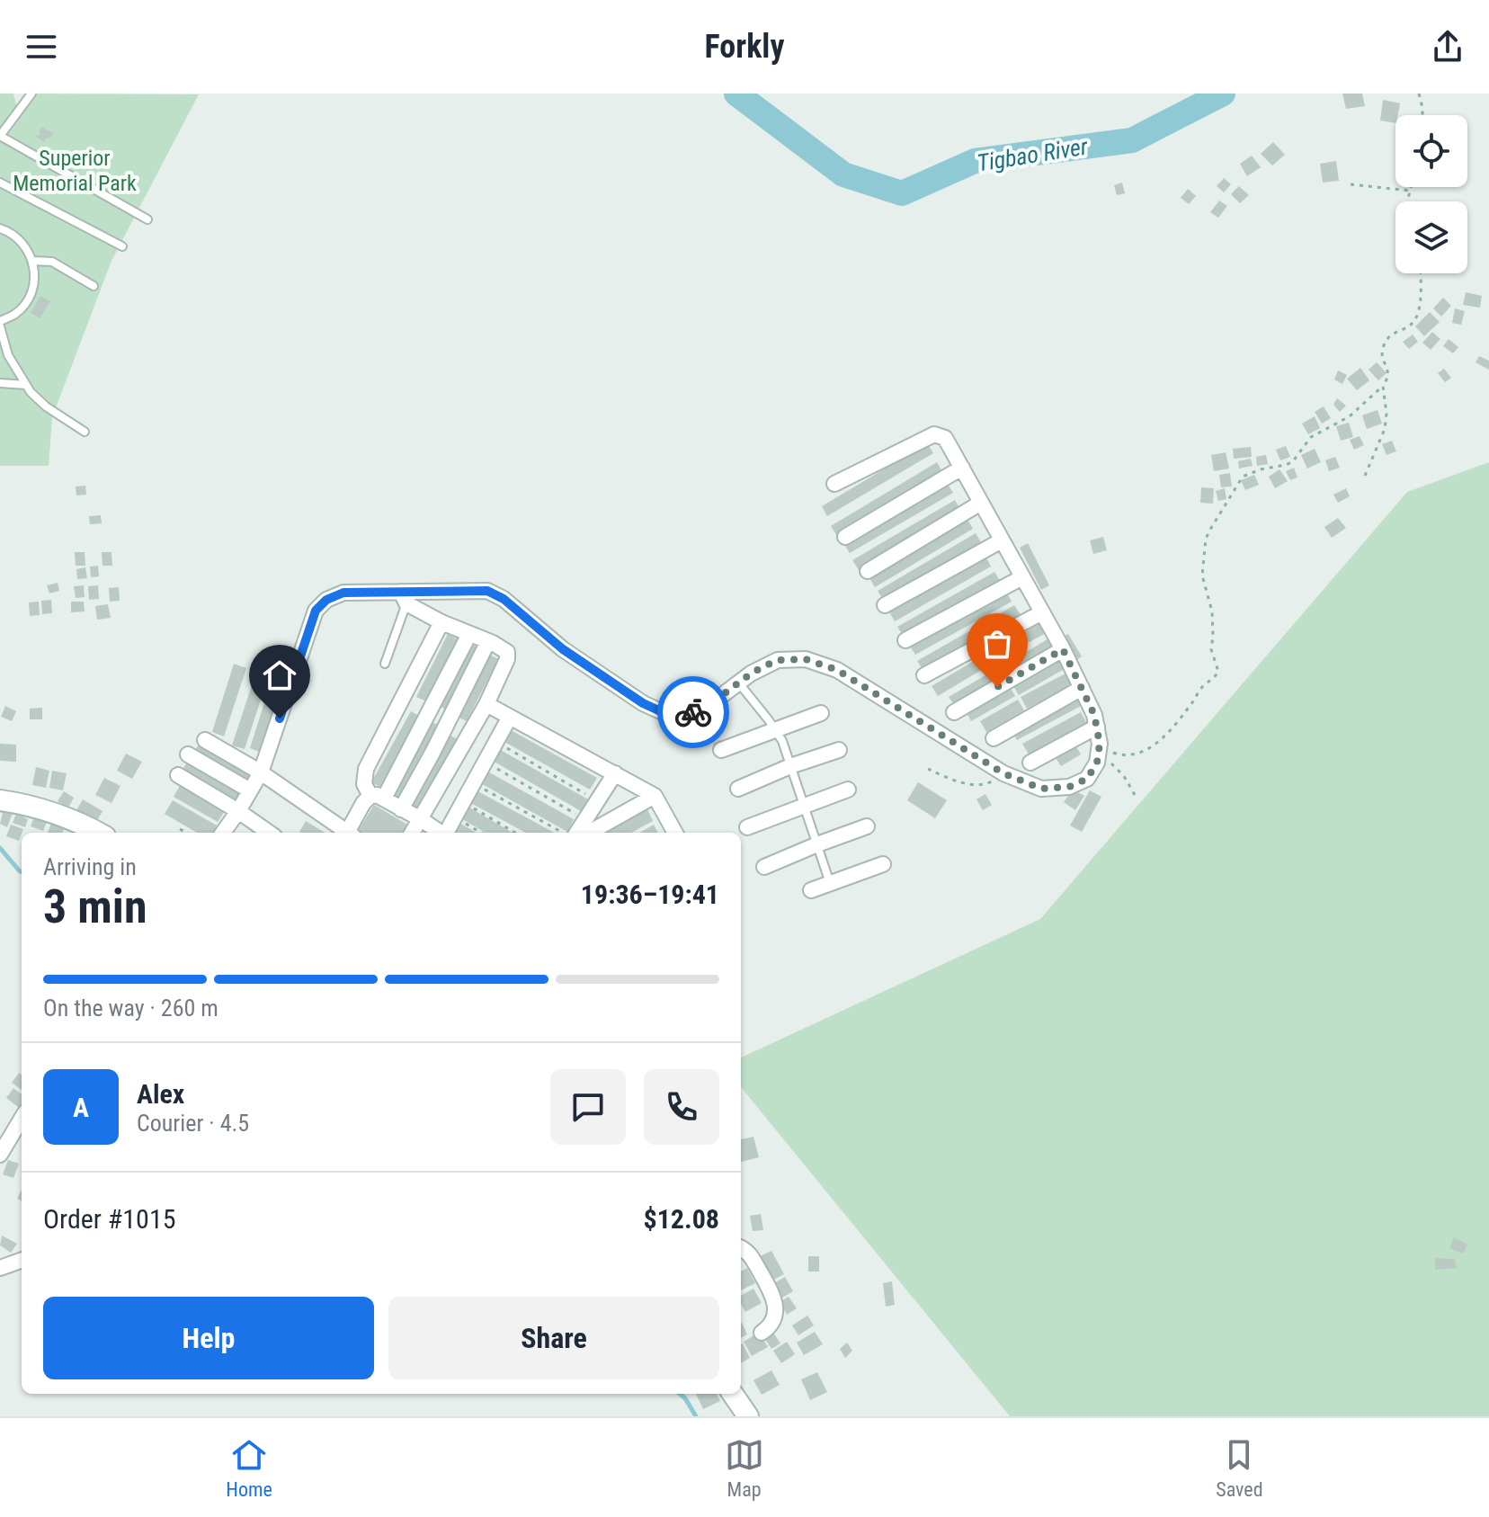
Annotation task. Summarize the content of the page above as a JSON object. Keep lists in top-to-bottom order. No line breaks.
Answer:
{"water":["Tigbao River"],"parks":["Superior Memorial Park"],"page":{"header":"Forkly","heading":["3 min","Arriving in","19:36–19:41"],"panel":["Alex","Courier · 4.5","Order #1015","$12.08"],"bar":"On the way · 260 m","round":"A","buttons":["Help","Share"],"tabs":["Home","Map","Saved"]}}
